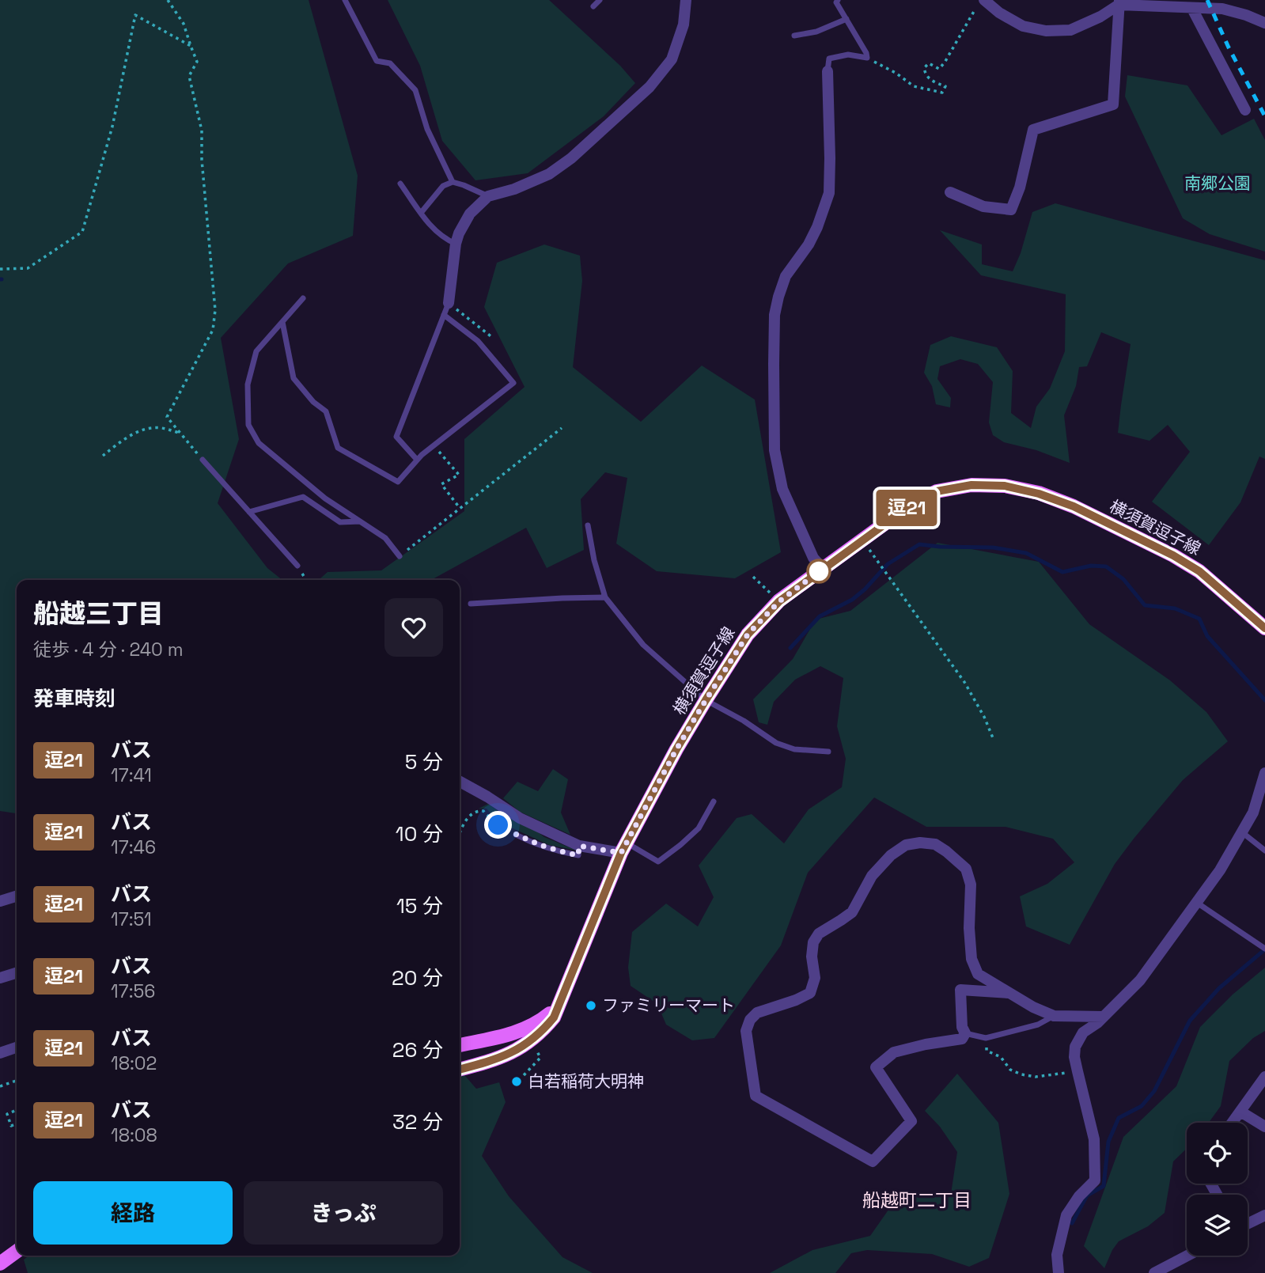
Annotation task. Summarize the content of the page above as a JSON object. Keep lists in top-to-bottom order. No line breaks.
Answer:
{"streets":{"main road":["横須賀逗子線"]},"districts":["船越町二丁目"],"parks":["南郷公園"],"places":["ファミリーマート","白若稲荷大明神"],"lines":["bus line 逗21"],"page":{"on_map":"逗21","heading":[["船越三丁目","徒歩 · 4 分 · 240 m"],"発車時刻"],"list":[{"mark":"逗21","name":"バス","note":"17:41","value":"5 分"},{"mark":"逗21","name":"バス","note":"17:46","value":"10 分"},{"mark":"逗21","name":"バス","note":"17:51","value":"15 分"},{"mark":"逗21","name":"バス","note":"17:56","value":"20 分"},{"mark":"逗21","name":"バス","note":"18:02","value":"26 分"},{"mark":"逗21","name":"バス","note":"18:08","value":"32 分"}],"buttons":["経路","きっぷ"]}}
